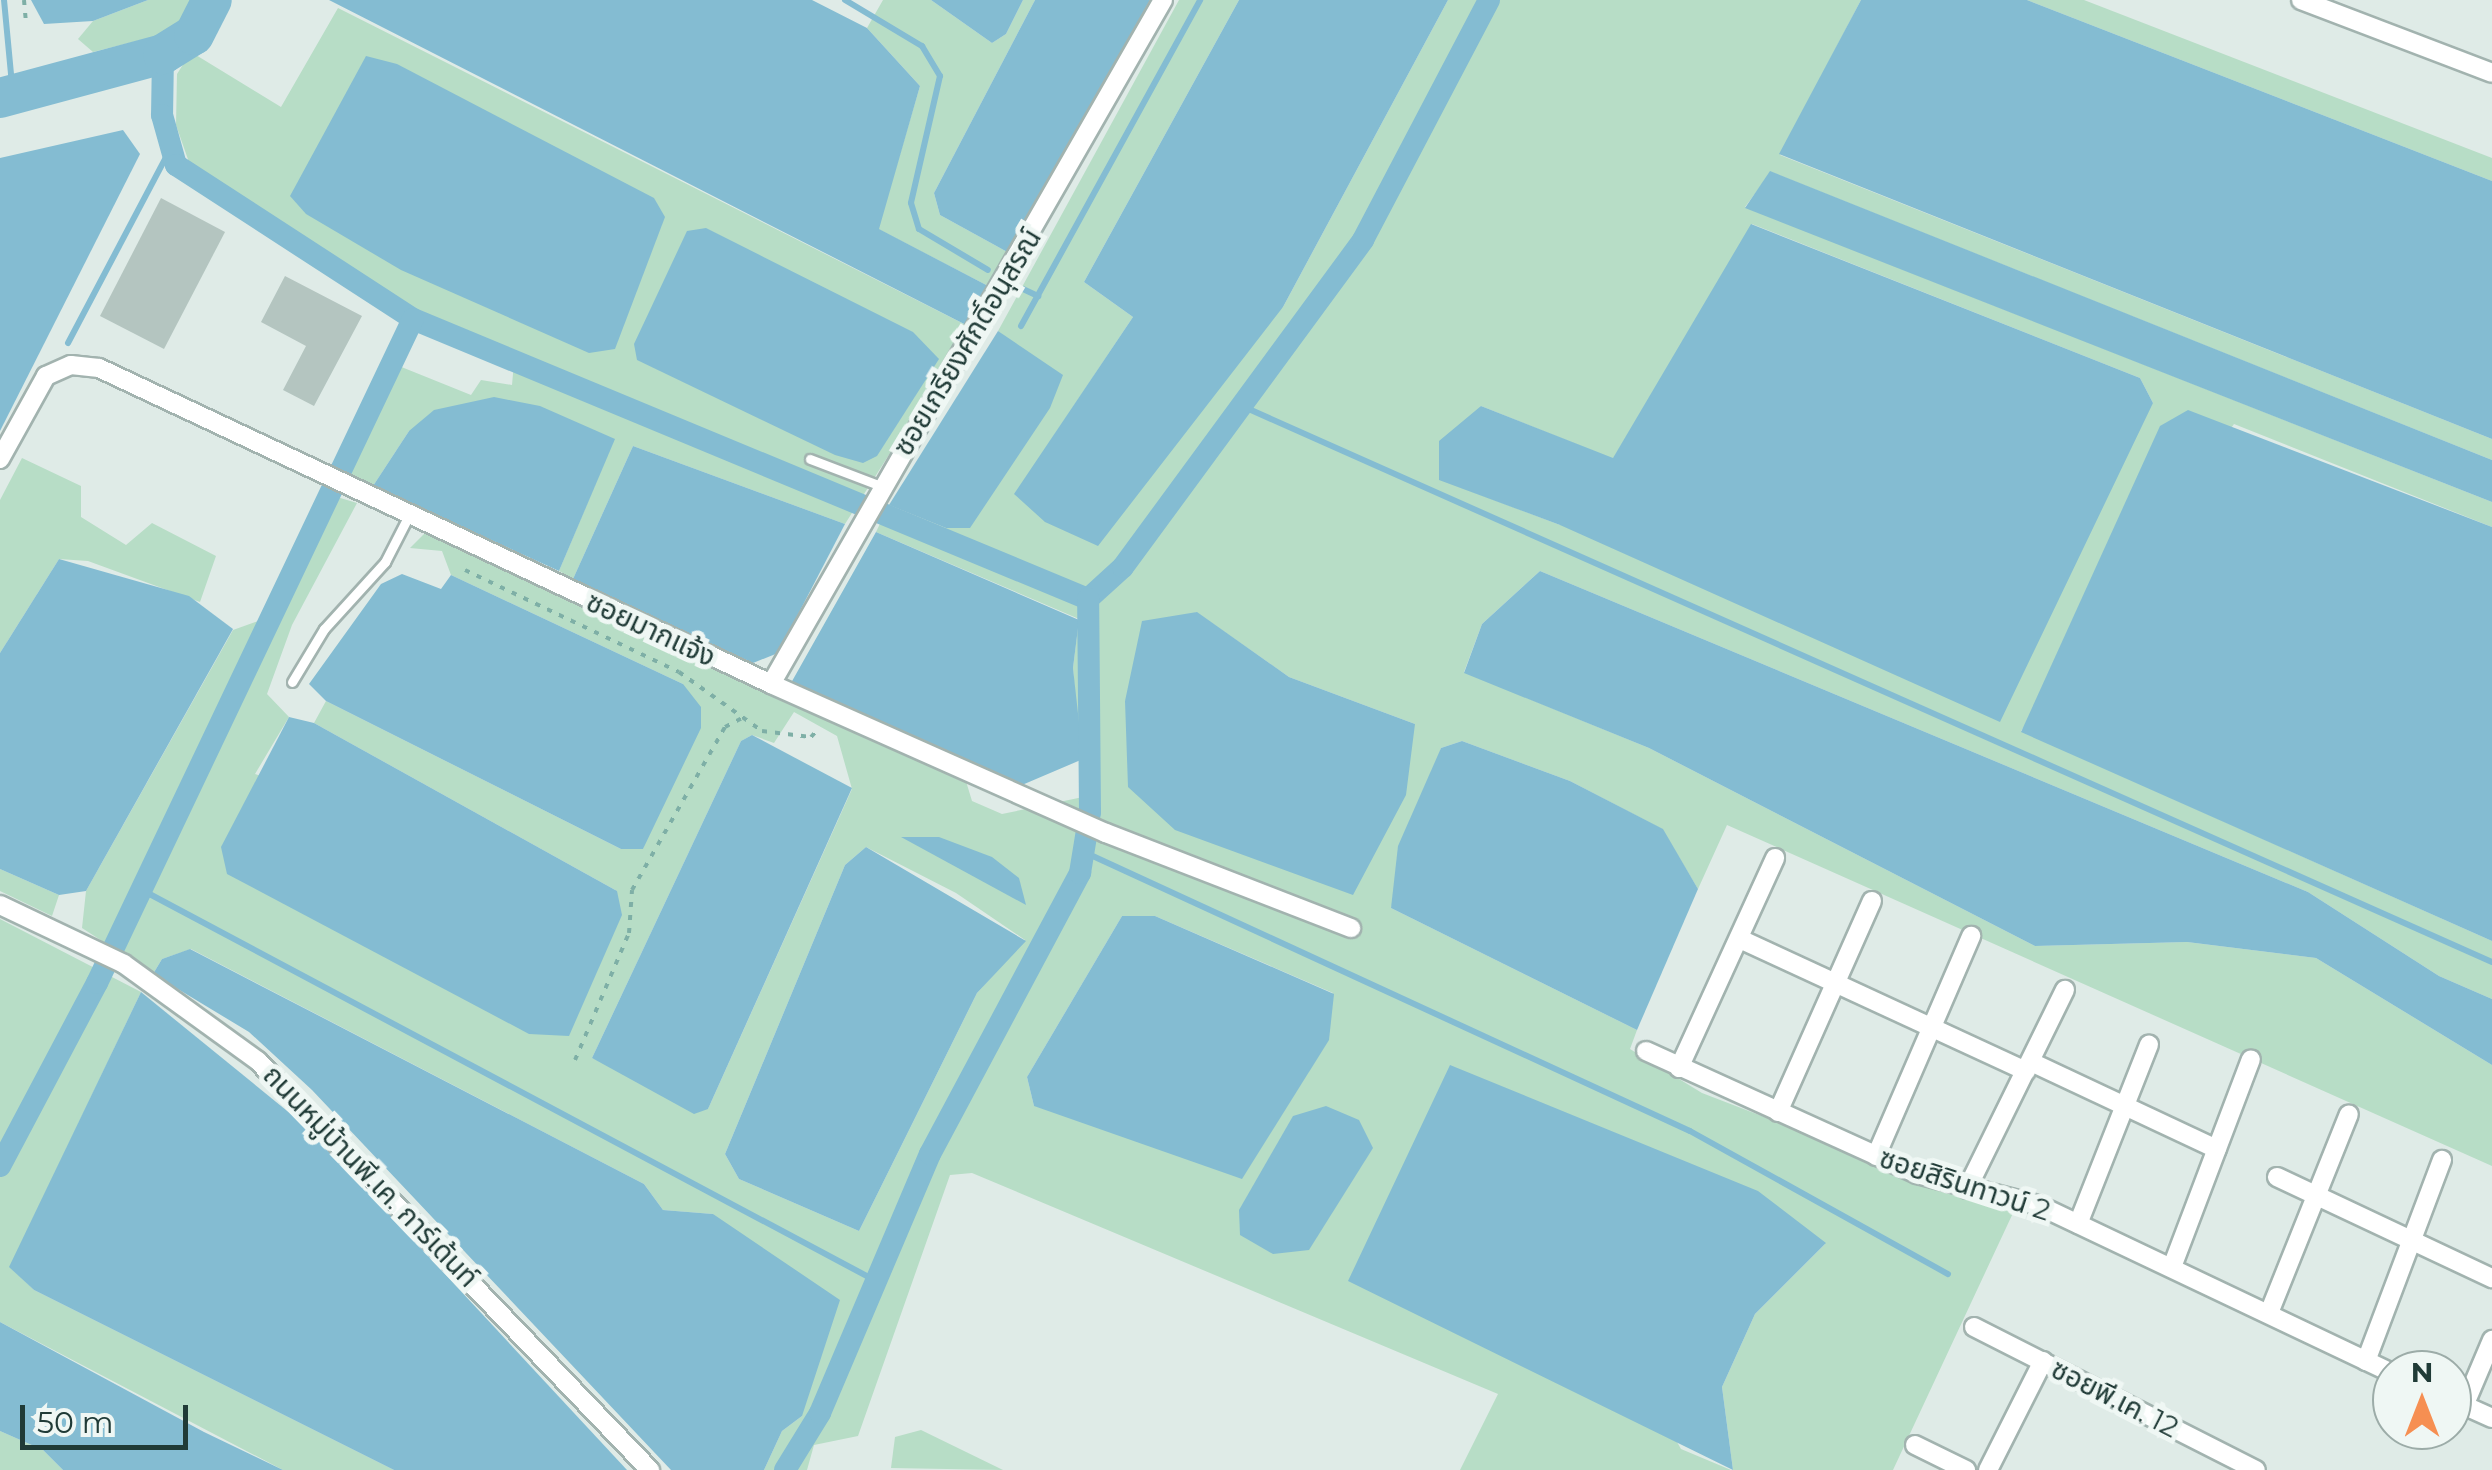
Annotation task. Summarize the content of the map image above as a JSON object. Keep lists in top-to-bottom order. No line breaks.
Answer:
{"streets":{"street":["ซอยเกรียงศักดิ์อนุสรณ์","ซอยมากแจ้ง","ถนนหมู่บ้านพี.เค. การ์เด้นท์","ซอยสิรินทาวน์ 2","ซอยพี.เค. 12"]},"crossings":[["ซอยเกรียงศักดิ์อนุสรณ์","ซอยมากแจ้ง"]],"scale_bar":"50 m","north":"top"}
